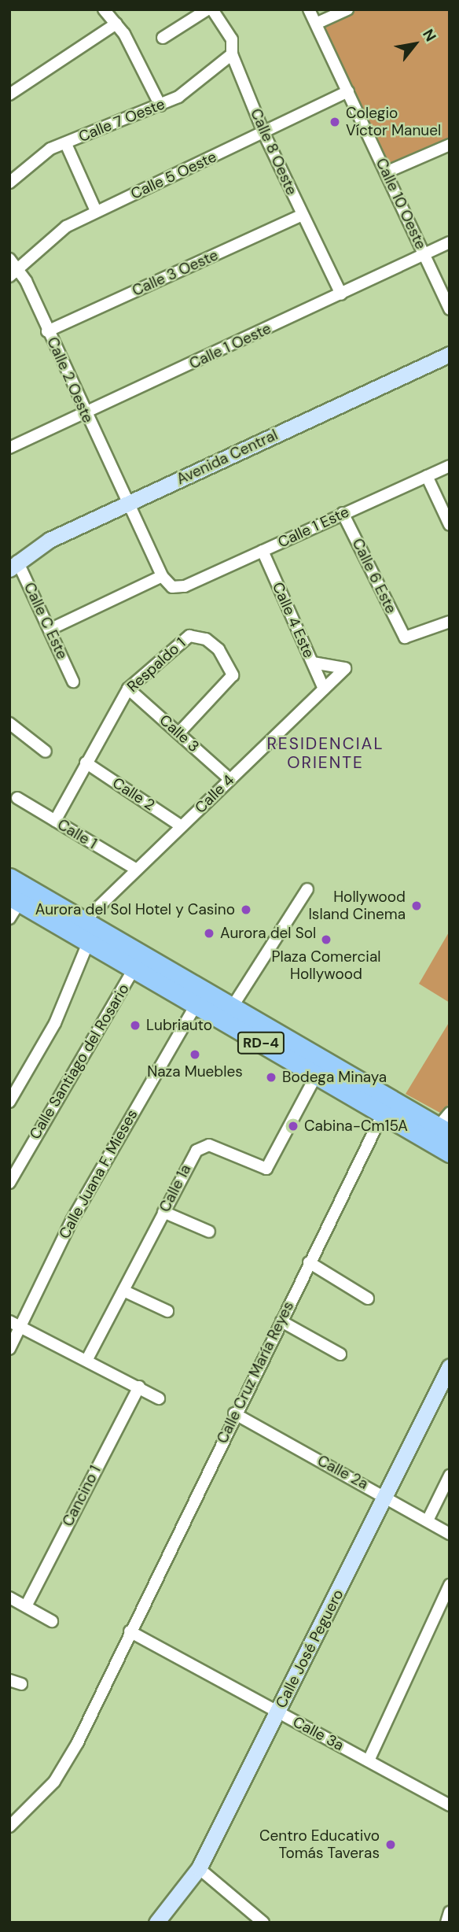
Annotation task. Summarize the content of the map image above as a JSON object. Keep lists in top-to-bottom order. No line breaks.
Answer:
{"streets":{"main road":["Avenida Central","RD-4","Calle José Peguero"],"street":["Calle 7 Oeste","Calle 8 Oeste","Calle 5 Oeste","Calle 10 Oeste","Calle 3 Oeste","Calle 1 Oeste","Calle 2 Oeste","Calle 1 Este","Calle 6 Este","Calle 4 Este","Calle C Este","Respaldo 1","Calle 3","Calle 2","Calle 4","Calle 1","Calle Santiago del Rosario","Calle Juana F. Mieses","Calle 1a","Calle Cruz María Reyes","Calle 2a","Cancino 1","Calle 3a"]},"crossings":[["Calle 7 Oeste","Calle 8 Oeste"],["Calle 8 Oeste","Calle 5 Oeste"],["Calle 8 Oeste","Calle 3 Oeste"],["Calle 8 Oeste","Calle 1 Oeste"],["Calle 5 Oeste","Calle 10 Oeste"],["Calle 5 Oeste","Calle 2 Oeste"],["Calle 10 Oeste","Calle 1 Oeste"],["Calle 3 Oeste","Calle 2 Oeste"],["Calle 1 Oeste","Calle 2 Oeste"],["Calle 2 Oeste","Avenida Central"],["Calle 2 Oeste","Calle 1 Este"],["Avenida Central","Calle C Este"],["Calle 1 Este","Calle 6 Este"],["Calle 1 Este","Calle 4 Este"],["Calle 4 Este","Calle 4"],["Respaldo 1","Calle 3"],["Respaldo 1","Calle 2"],["Respaldo 1","Calle 1"],["Calle 3","Calle 4"],["Calle 2","Calle 4"],["Calle 4","Calle 1"],["Calle 4","RD-4"],["RD-4","Calle Santiago del Rosario"],["RD-4","Calle Juana F. Mieses"],["RD-4","Calle 1a"],["RD-4","Calle Cruz María Reyes"],["Calle Cruz María Reyes","Calle 2a"],["Calle Cruz María Reyes","Calle 3a"],["Calle 2a","Calle José Peguero"],["Calle José Peguero","Calle 3a"]],"districts":["RESIDENCIAL ORIENTE"],"places":["Colegio Víctor Manuel","Hollywood Island Cinema","Aurora del Sol Hotel y Casino","Aurora del Sol","Plaza Comercial Hollywood","Lubriauto","Naza Muebles","Bodega Minaya","Cabina-Cm15A","Centro Educativo Tomás Taveras"],"north":"top right"}
